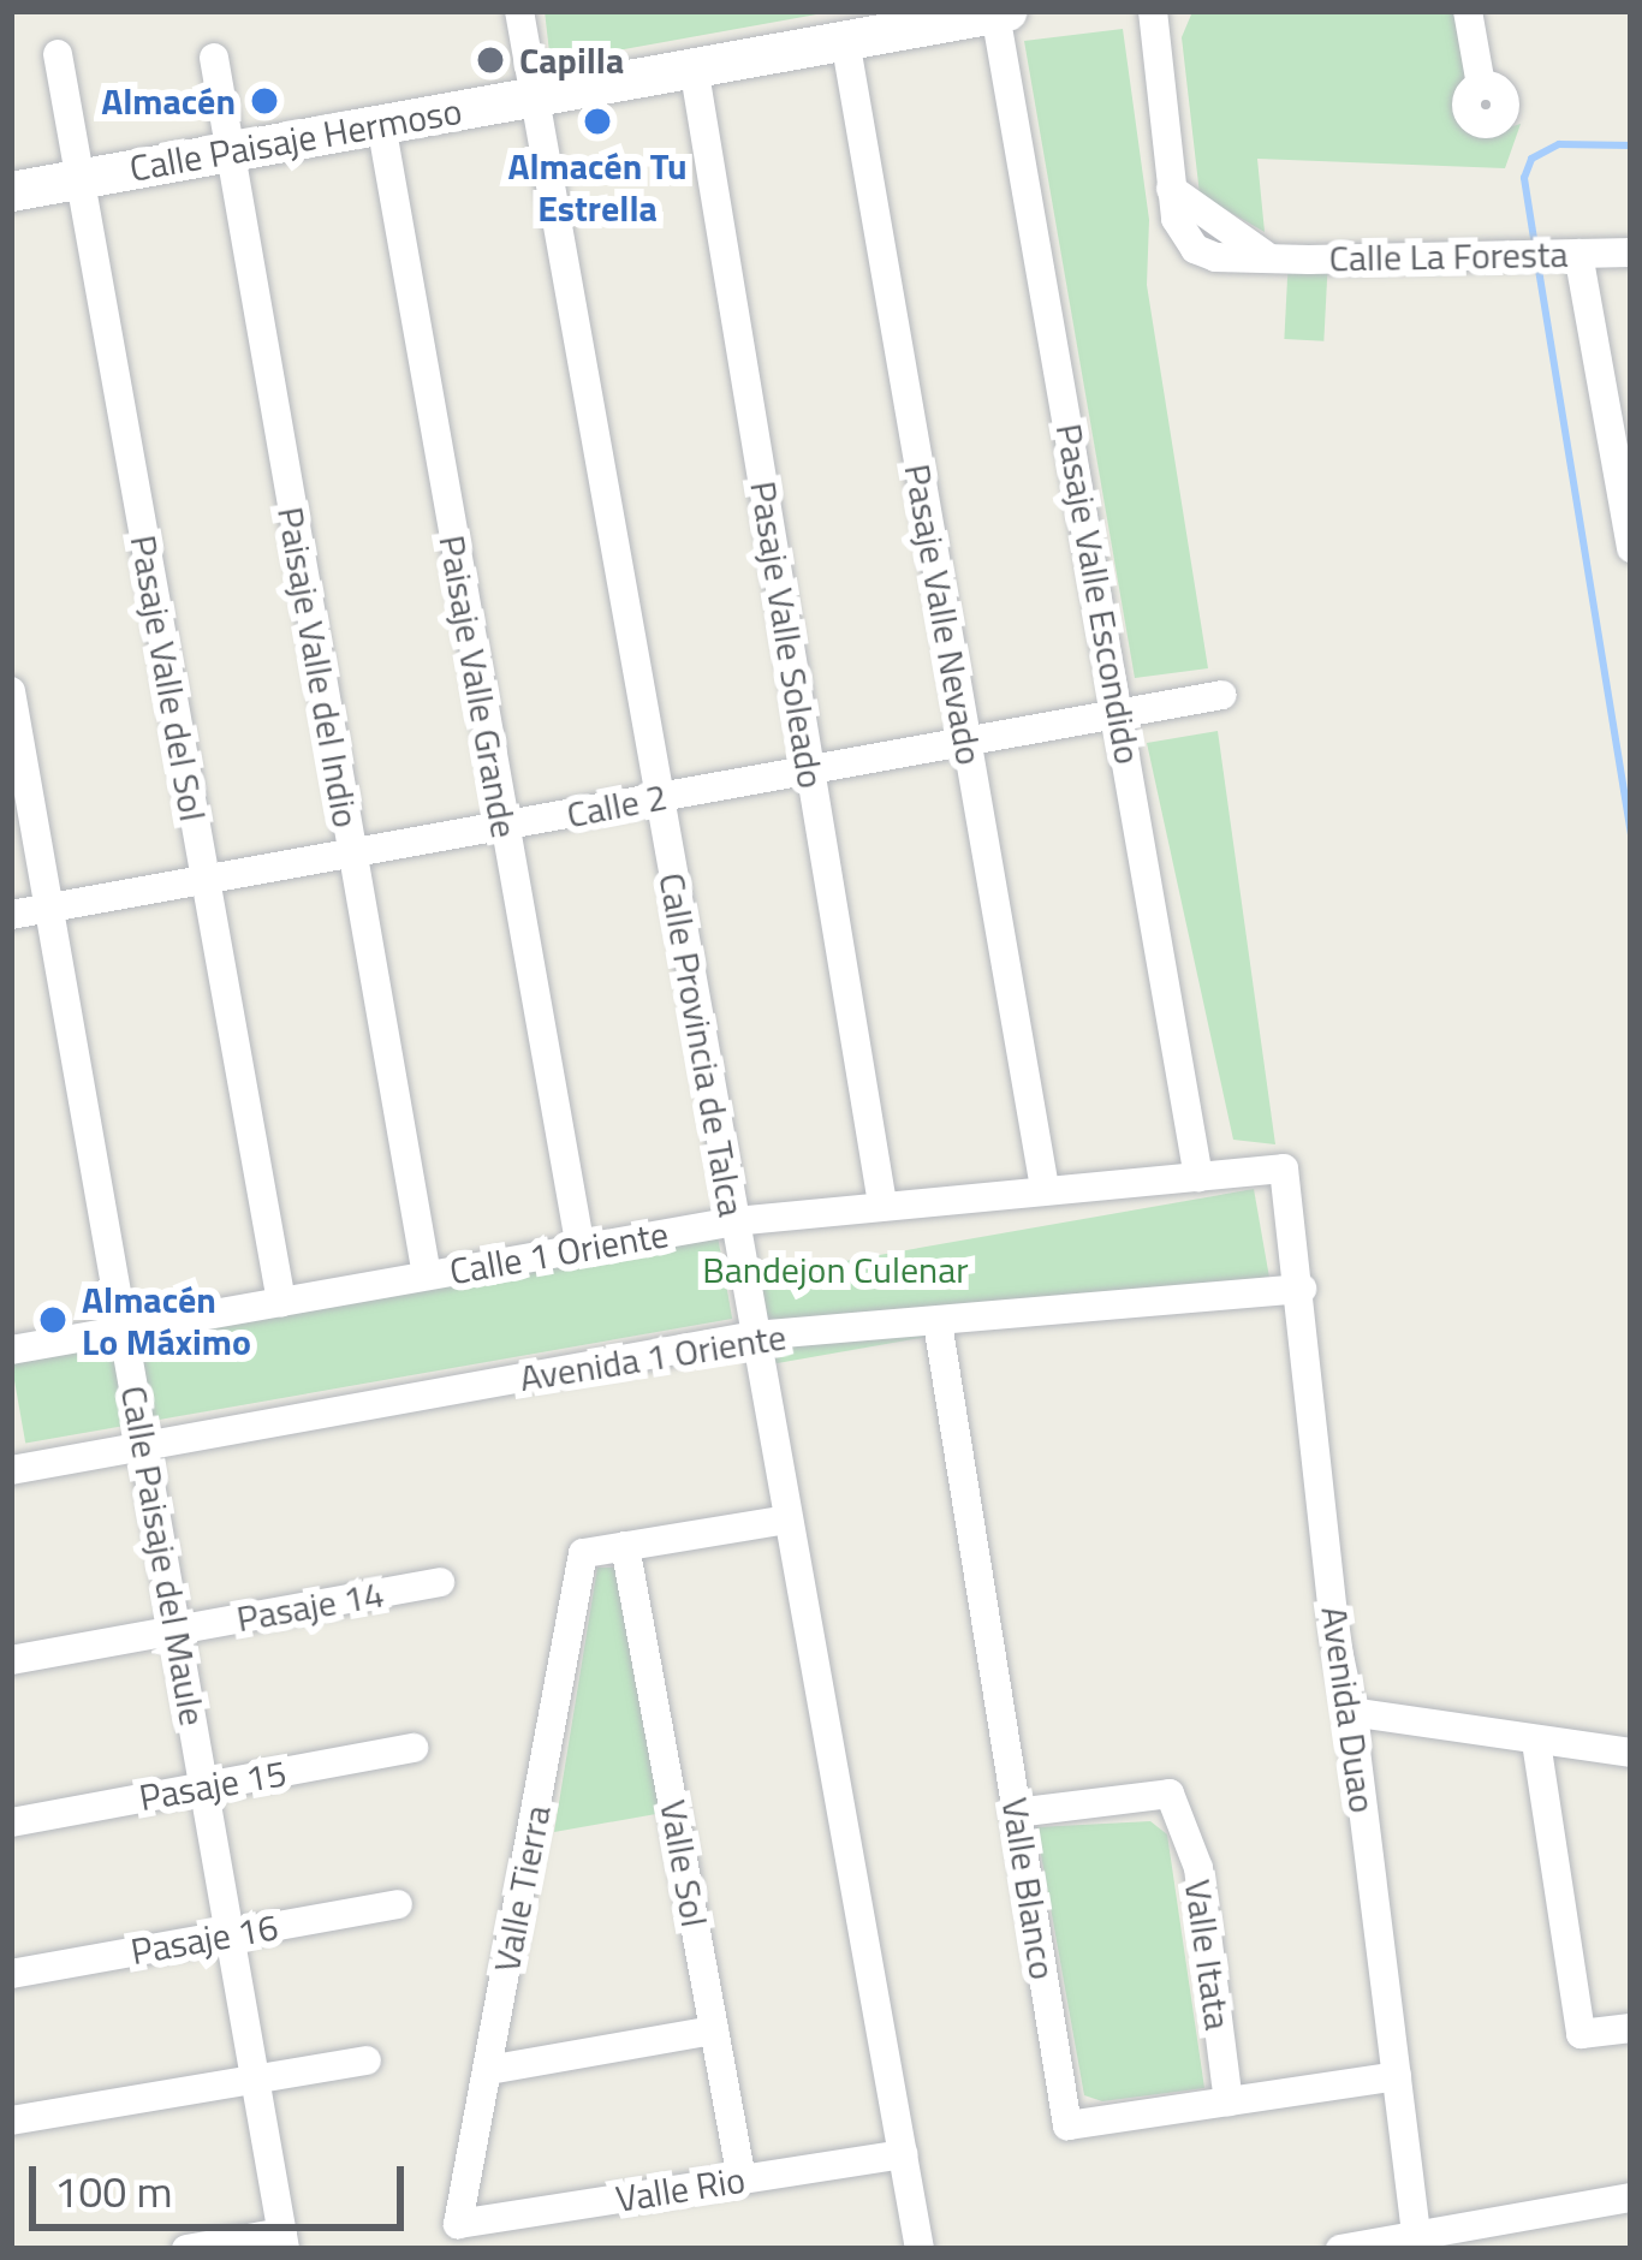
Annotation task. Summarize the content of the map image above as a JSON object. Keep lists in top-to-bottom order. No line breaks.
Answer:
{"streets":{"street":["Calle Paisaje Hermoso","Calle La Foresta","Pasaje Valle Escondido","Pasaje Valle Nevado","Pasaje Valle Soleado","Paisaje Valle del Indio","Pasaje Valle del Sol","Paisaje Valle Grande","Calle 2","Calle Provincia de Talca","Calle 1 Oriente","Avenida 1 Oriente","Calle Paisaje del Maule","Pasaje 14","Avenida Duao","Pasaje 15","Valle Sol","Valle Tierra","Valle Blanco","Pasaje 16","Valle Itata","Valle Rio"]},"crossings":[["Calle Paisaje Hermoso","Pasaje Valle Escondido"],["Calle Paisaje Hermoso","Pasaje Valle Nevado"],["Calle Paisaje Hermoso","Pasaje Valle Soleado"],["Calle Paisaje Hermoso","Paisaje Valle del Indio"],["Calle Paisaje Hermoso","Pasaje Valle del Sol"],["Calle Paisaje Hermoso","Paisaje Valle Grande"],["Calle Paisaje Hermoso","Calle Provincia de Talca"],["Pasaje Valle Escondido","Calle 2"],["Pasaje Valle Escondido","Calle 1 Oriente"],["Pasaje Valle Nevado","Calle 2"],["Pasaje Valle Nevado","Calle 1 Oriente"],["Pasaje Valle Soleado","Calle 2"],["Pasaje Valle Soleado","Calle 1 Oriente"],["Paisaje Valle del Indio","Calle 2"],["Paisaje Valle del Indio","Calle 1 Oriente"],["Pasaje Valle del Sol","Calle 2"],["Pasaje Valle del Sol","Calle 1 Oriente"],["Paisaje Valle Grande","Calle 2"],["Paisaje Valle Grande","Calle 1 Oriente"],["Calle 2","Calle Provincia de Talca"],["Calle 2","Calle Paisaje del Maule"],["Calle Provincia de Talca","Calle 1 Oriente"],["Calle Provincia de Talca","Avenida 1 Oriente"],["Calle Provincia de Talca","Valle Rio"],["Calle 1 Oriente","Calle Paisaje del Maule"],["Calle 1 Oriente","Avenida Duao"],["Avenida 1 Oriente","Calle Paisaje del Maule"],["Avenida 1 Oriente","Avenida Duao"],["Avenida 1 Oriente","Valle Blanco"],["Calle Paisaje del Maule","Pasaje 14"],["Calle Paisaje del Maule","Pasaje 15"],["Calle Paisaje del Maule","Pasaje 16"],["Avenida Duao","Valle Blanco"],["Valle Sol","Valle Tierra"],["Valle Sol","Valle Rio"],["Valle Tierra","Valle Rio"],["Valle Blanco","Valle Itata"]],"parks":["Bandejon Culenar"],"places":["Capilla","Almacén","Almacén Tu Estrella","Almacén Lo Máximo"],"scale_bar":"100 m"}
